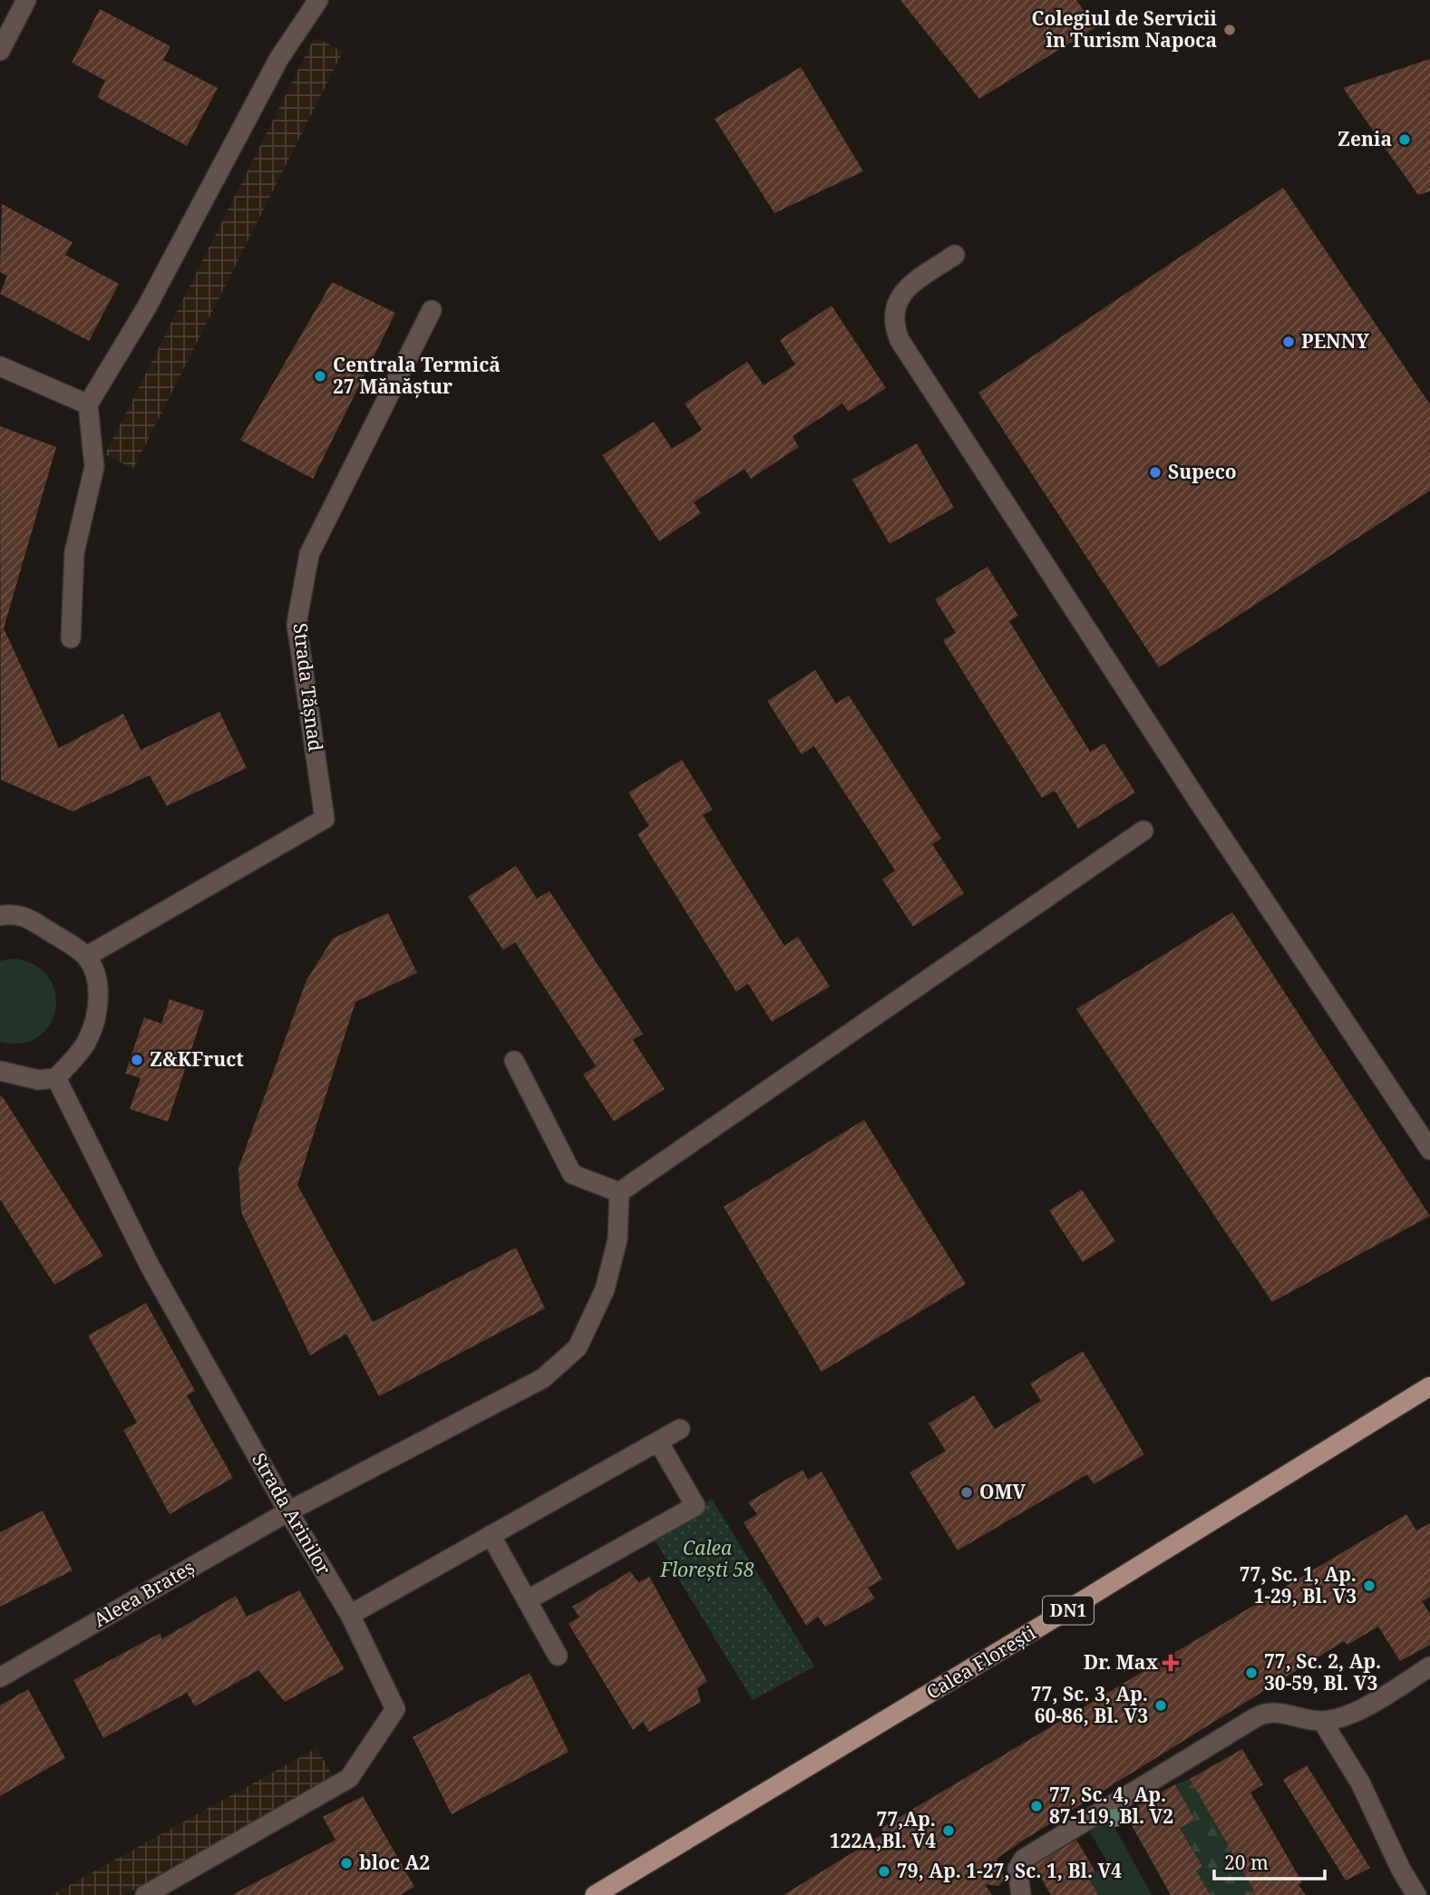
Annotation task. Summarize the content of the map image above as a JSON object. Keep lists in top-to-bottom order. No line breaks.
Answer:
{"streets":{"main road":["DN1","Calea Florești"],"street":["Strada Tășnad","Strada Arinilor","Aleea Brateș"]},"crossings":[["Strada Arinilor","Aleea Brateș"]],"parks":["Calea Florești 58"],"places":{"other":["Colegiul de Servicii în Turism Napoca","Zenia","PENNY","Centrala Termică 27 Mănăștur","Supeco","Z&KFruct","OMV","77, Sc. 1, Ap. 1-29, Bl. V3","77, Sc. 2, Ap. 30-59, Bl. V3","77, Sc. 3, Ap. 60-86, Bl. V3","77, Sc. 4, Ap. 87-119, Bl. V2","77,Ap. 122A,Bl. V4","bloc A2","79, Ap. 1-27, Sc. 1, Bl. V4"],"health":["Dr. Max"]},"scale_bar":"20 m"}
